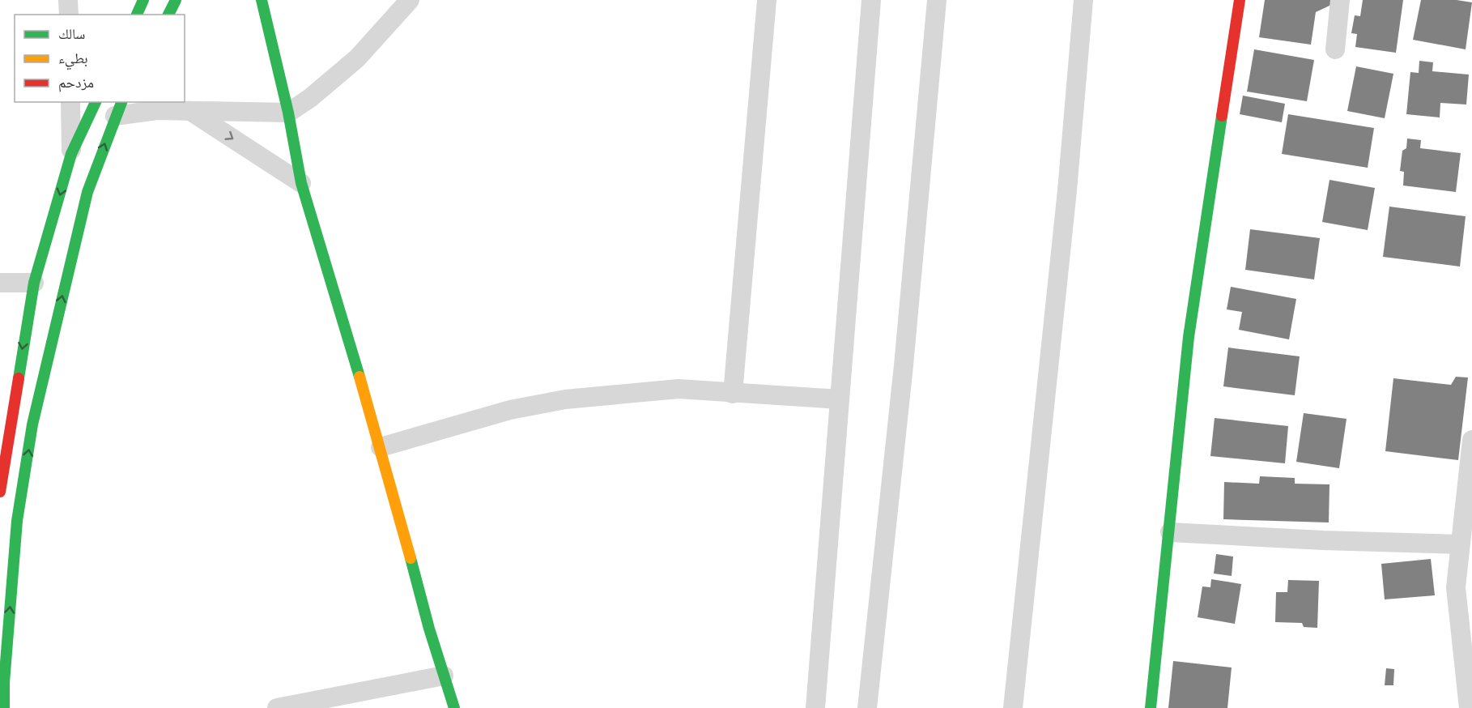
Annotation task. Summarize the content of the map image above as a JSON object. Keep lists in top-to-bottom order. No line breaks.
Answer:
{"legend":["سالك","بطيء","مزدحم"]}
